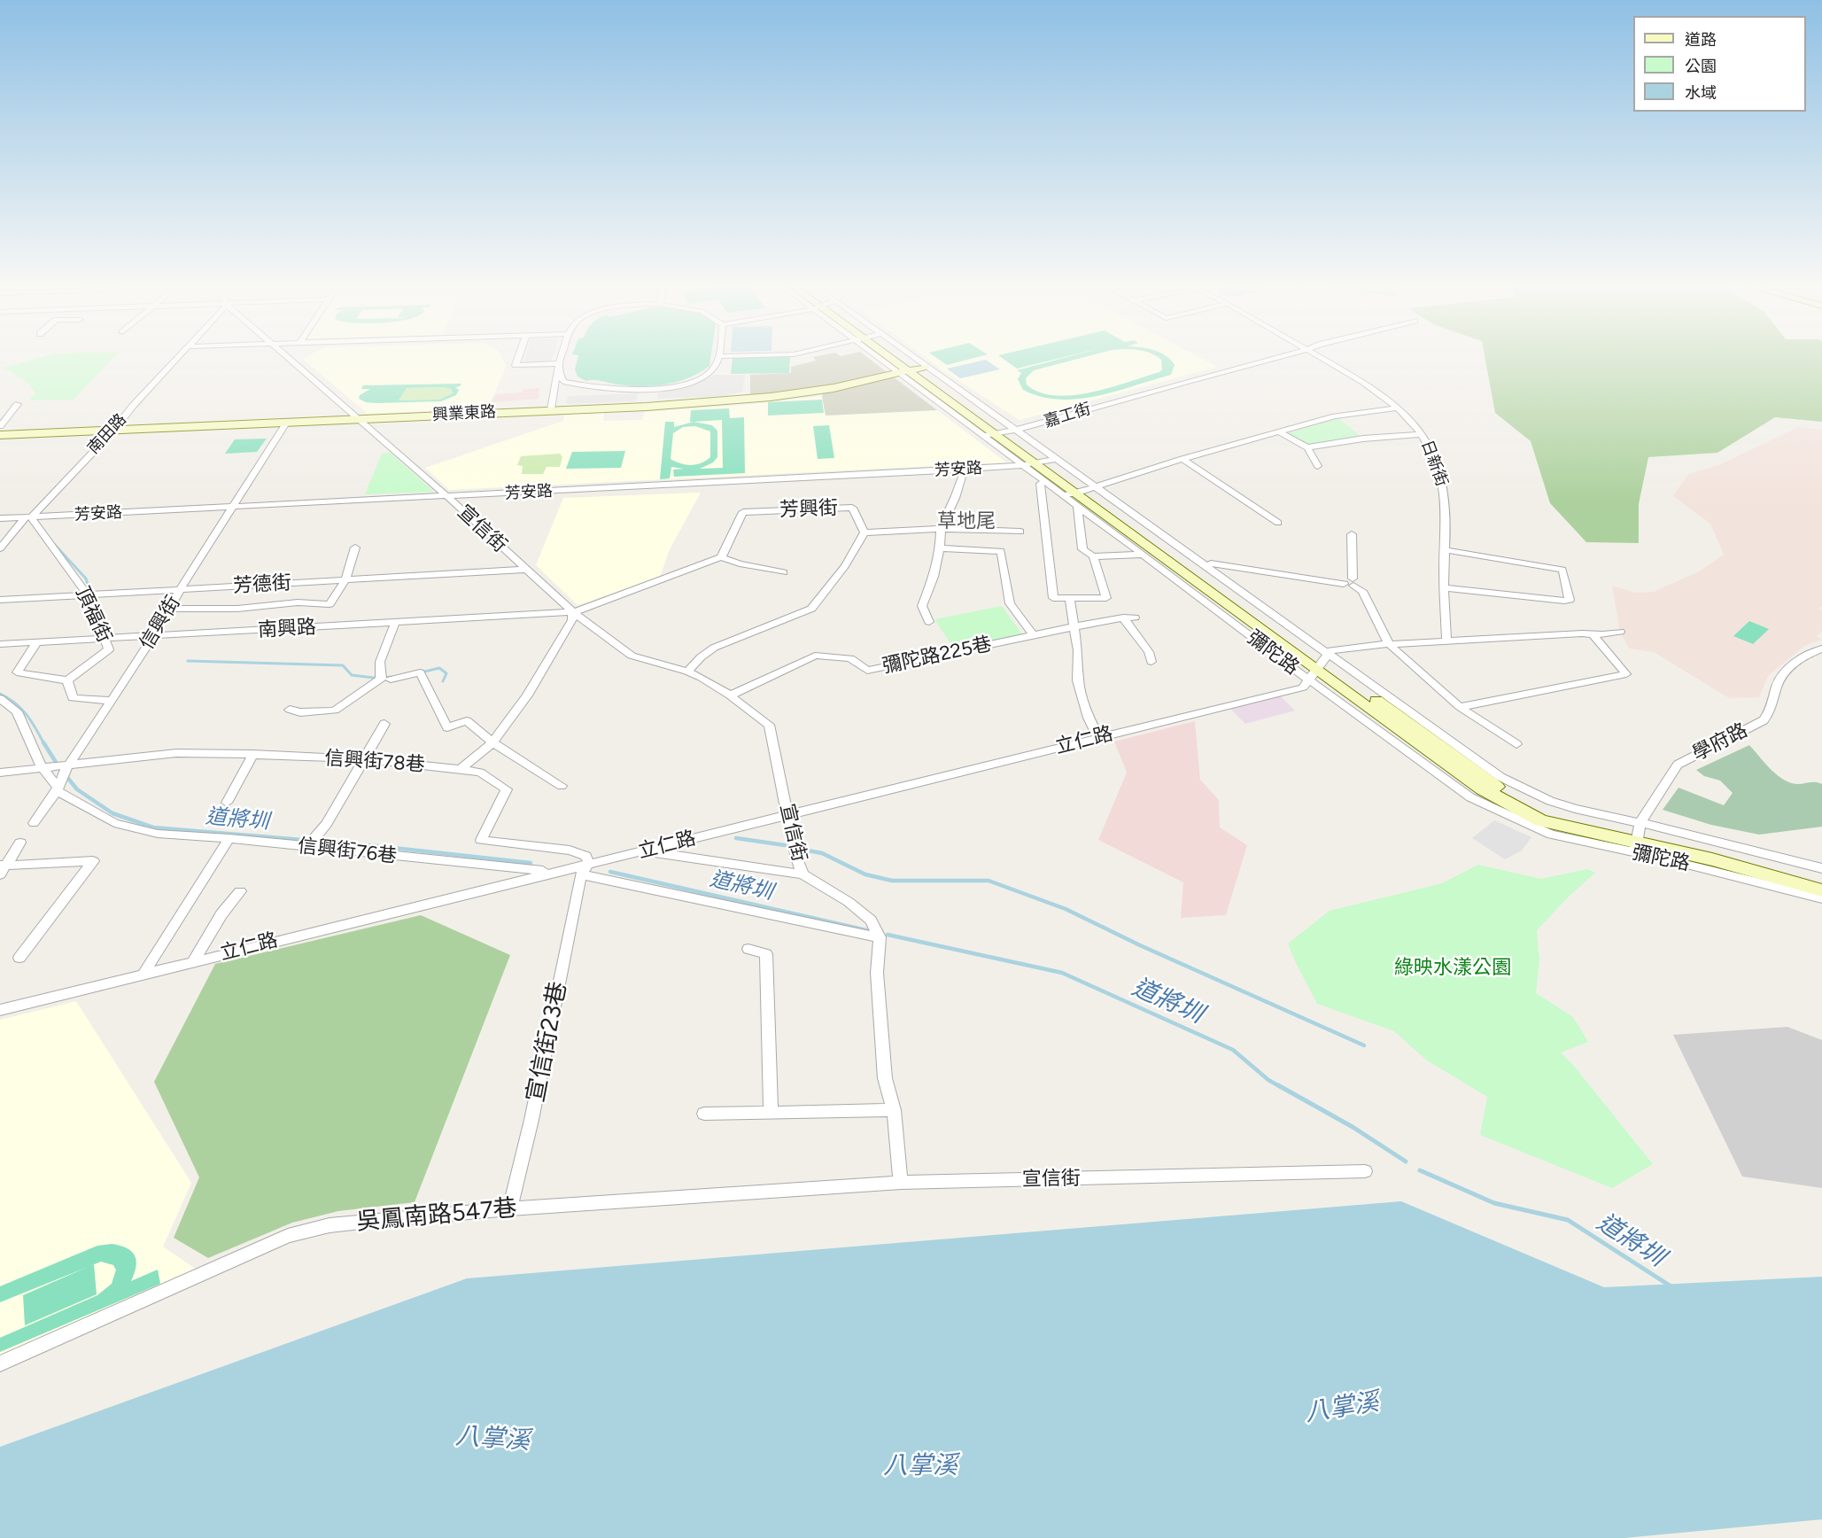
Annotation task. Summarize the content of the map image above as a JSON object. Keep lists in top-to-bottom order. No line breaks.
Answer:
{"streets":{"street":["興業東路","嘉工街","南田路","日新街","芳安路","芳興街","宣信街","芳德街","頂福街","信興街","南興路","彌陀路","彌陀路225巷","立仁路","學府路","信興街78巷","信興街76巷","宣信街23巷","吳鳳南路547巷"]},"crossings":[["興業東路","南田路"],["興業東路","宣信街"],["興業東路","信興街"],["興業東路","彌陀路"],["嘉工街","彌陀路"],["南田路","芳安路"],["南田路","頂福街"],["芳安路","宣信街"],["芳安路","頂福街"],["芳安路","信興街"],["芳安路","彌陀路"],["芳興街","宣信街"],["宣信街","芳德街"],["宣信街","南興路"],["宣信街","彌陀路225巷"],["宣信街","立仁路"],["宣信街","吳鳳南路547巷"],["芳德街","頂福街"],["芳德街","信興街"],["頂福街","南興路"],["信興街","南興路"],["信興街","信興街78巷"],["信興街","信興街76巷"],["彌陀路","立仁路"],["彌陀路","學府路"],["立仁路","信興街78巷"],["立仁路","信興街76巷"],["立仁路","宣信街23巷"],["信興街78巷","宣信街23巷"],["宣信街23巷","吳鳳南路547巷"]],"districts":["草地尾"],"water":["道將圳","八掌溪"],"parks":["綠映水漾公園"],"legend":["道路","公園","水域"]}
